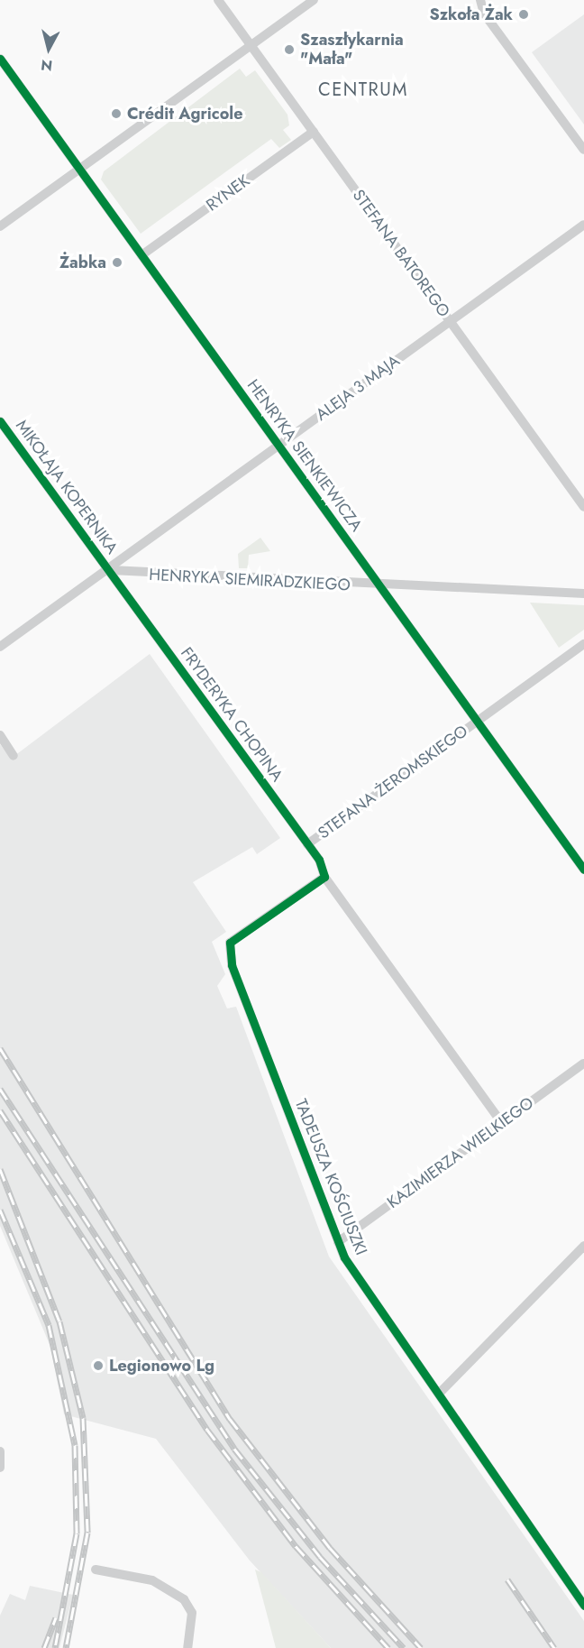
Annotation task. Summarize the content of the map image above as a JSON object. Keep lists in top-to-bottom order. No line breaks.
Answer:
{"streets":{"street":["RYNEK","STEFANA BATOREGO","ALEJA 3 MAJA","HENRYKA SIENKIEWICZA","MIKOŁAJA KOPERNIKA","HENRYKA SIEMIRADZKIEGO","FRYDERYKA CHOPINA","STEFANA ŻEROMSKIEGO","KAZIMIERZA WIELKIEGO","TADEUSZA KOŚCIUSZKI"]},"crossings":[["RYNEK","STEFANA BATOREGO"],["RYNEK","HENRYKA SIENKIEWICZA"],["STEFANA BATOREGO","ALEJA 3 MAJA"],["ALEJA 3 MAJA","HENRYKA SIENKIEWICZA"],["ALEJA 3 MAJA","MIKOŁAJA KOPERNIKA"],["ALEJA 3 MAJA","HENRYKA SIEMIRADZKIEGO"],["ALEJA 3 MAJA","FRYDERYKA CHOPINA"],["HENRYKA SIENKIEWICZA","HENRYKA SIEMIRADZKIEGO"],["HENRYKA SIENKIEWICZA","STEFANA ŻEROMSKIEGO"],["MIKOŁAJA KOPERNIKA","HENRYKA SIEMIRADZKIEGO"],["MIKOŁAJA KOPERNIKA","FRYDERYKA CHOPINA"],["HENRYKA SIEMIRADZKIEGO","FRYDERYKA CHOPINA"],["FRYDERYKA CHOPINA","STEFANA ŻEROMSKIEGO"],["FRYDERYKA CHOPINA","KAZIMIERZA WIELKIEGO"],["FRYDERYKA CHOPINA","TADEUSZA KOŚCIUSZKI"],["KAZIMIERZA WIELKIEGO","TADEUSZA KOŚCIUSZKI"]],"districts":["CENTRUM"],"places":["Szkoła Żak","Szaszłykarnia \"Mała\"","Crédit Agricole","Żabka","Legionowo Lg"],"north":"bottom"}
